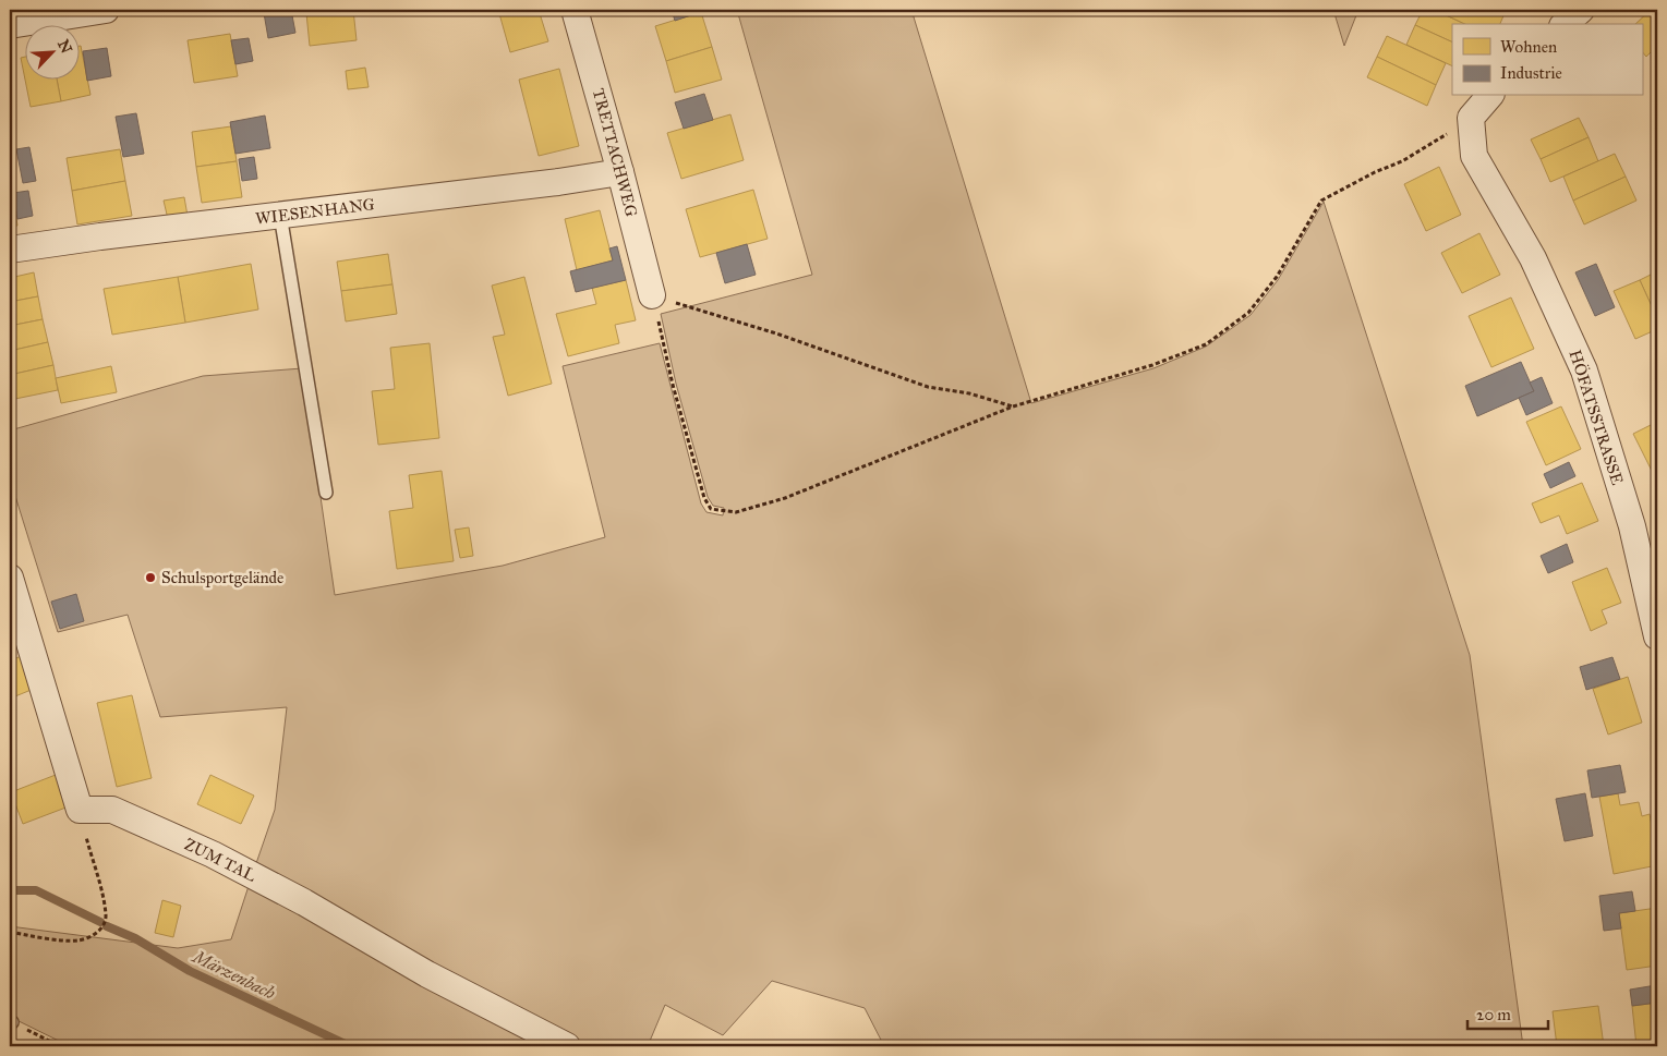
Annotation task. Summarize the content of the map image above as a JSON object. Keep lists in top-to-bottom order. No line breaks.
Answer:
{"streets":{"street":["TRETTACHWEG","WIESENHANG","HÖFATSSTRASSE","ZUM TAL"]},"crossings":[["TRETTACHWEG","WIESENHANG"]],"water":["Märzenbach"],"places":["Schulsportgelände"],"legend":["Wohnen","Industrie"],"scale_bar":"20 m","north":"top right"}
